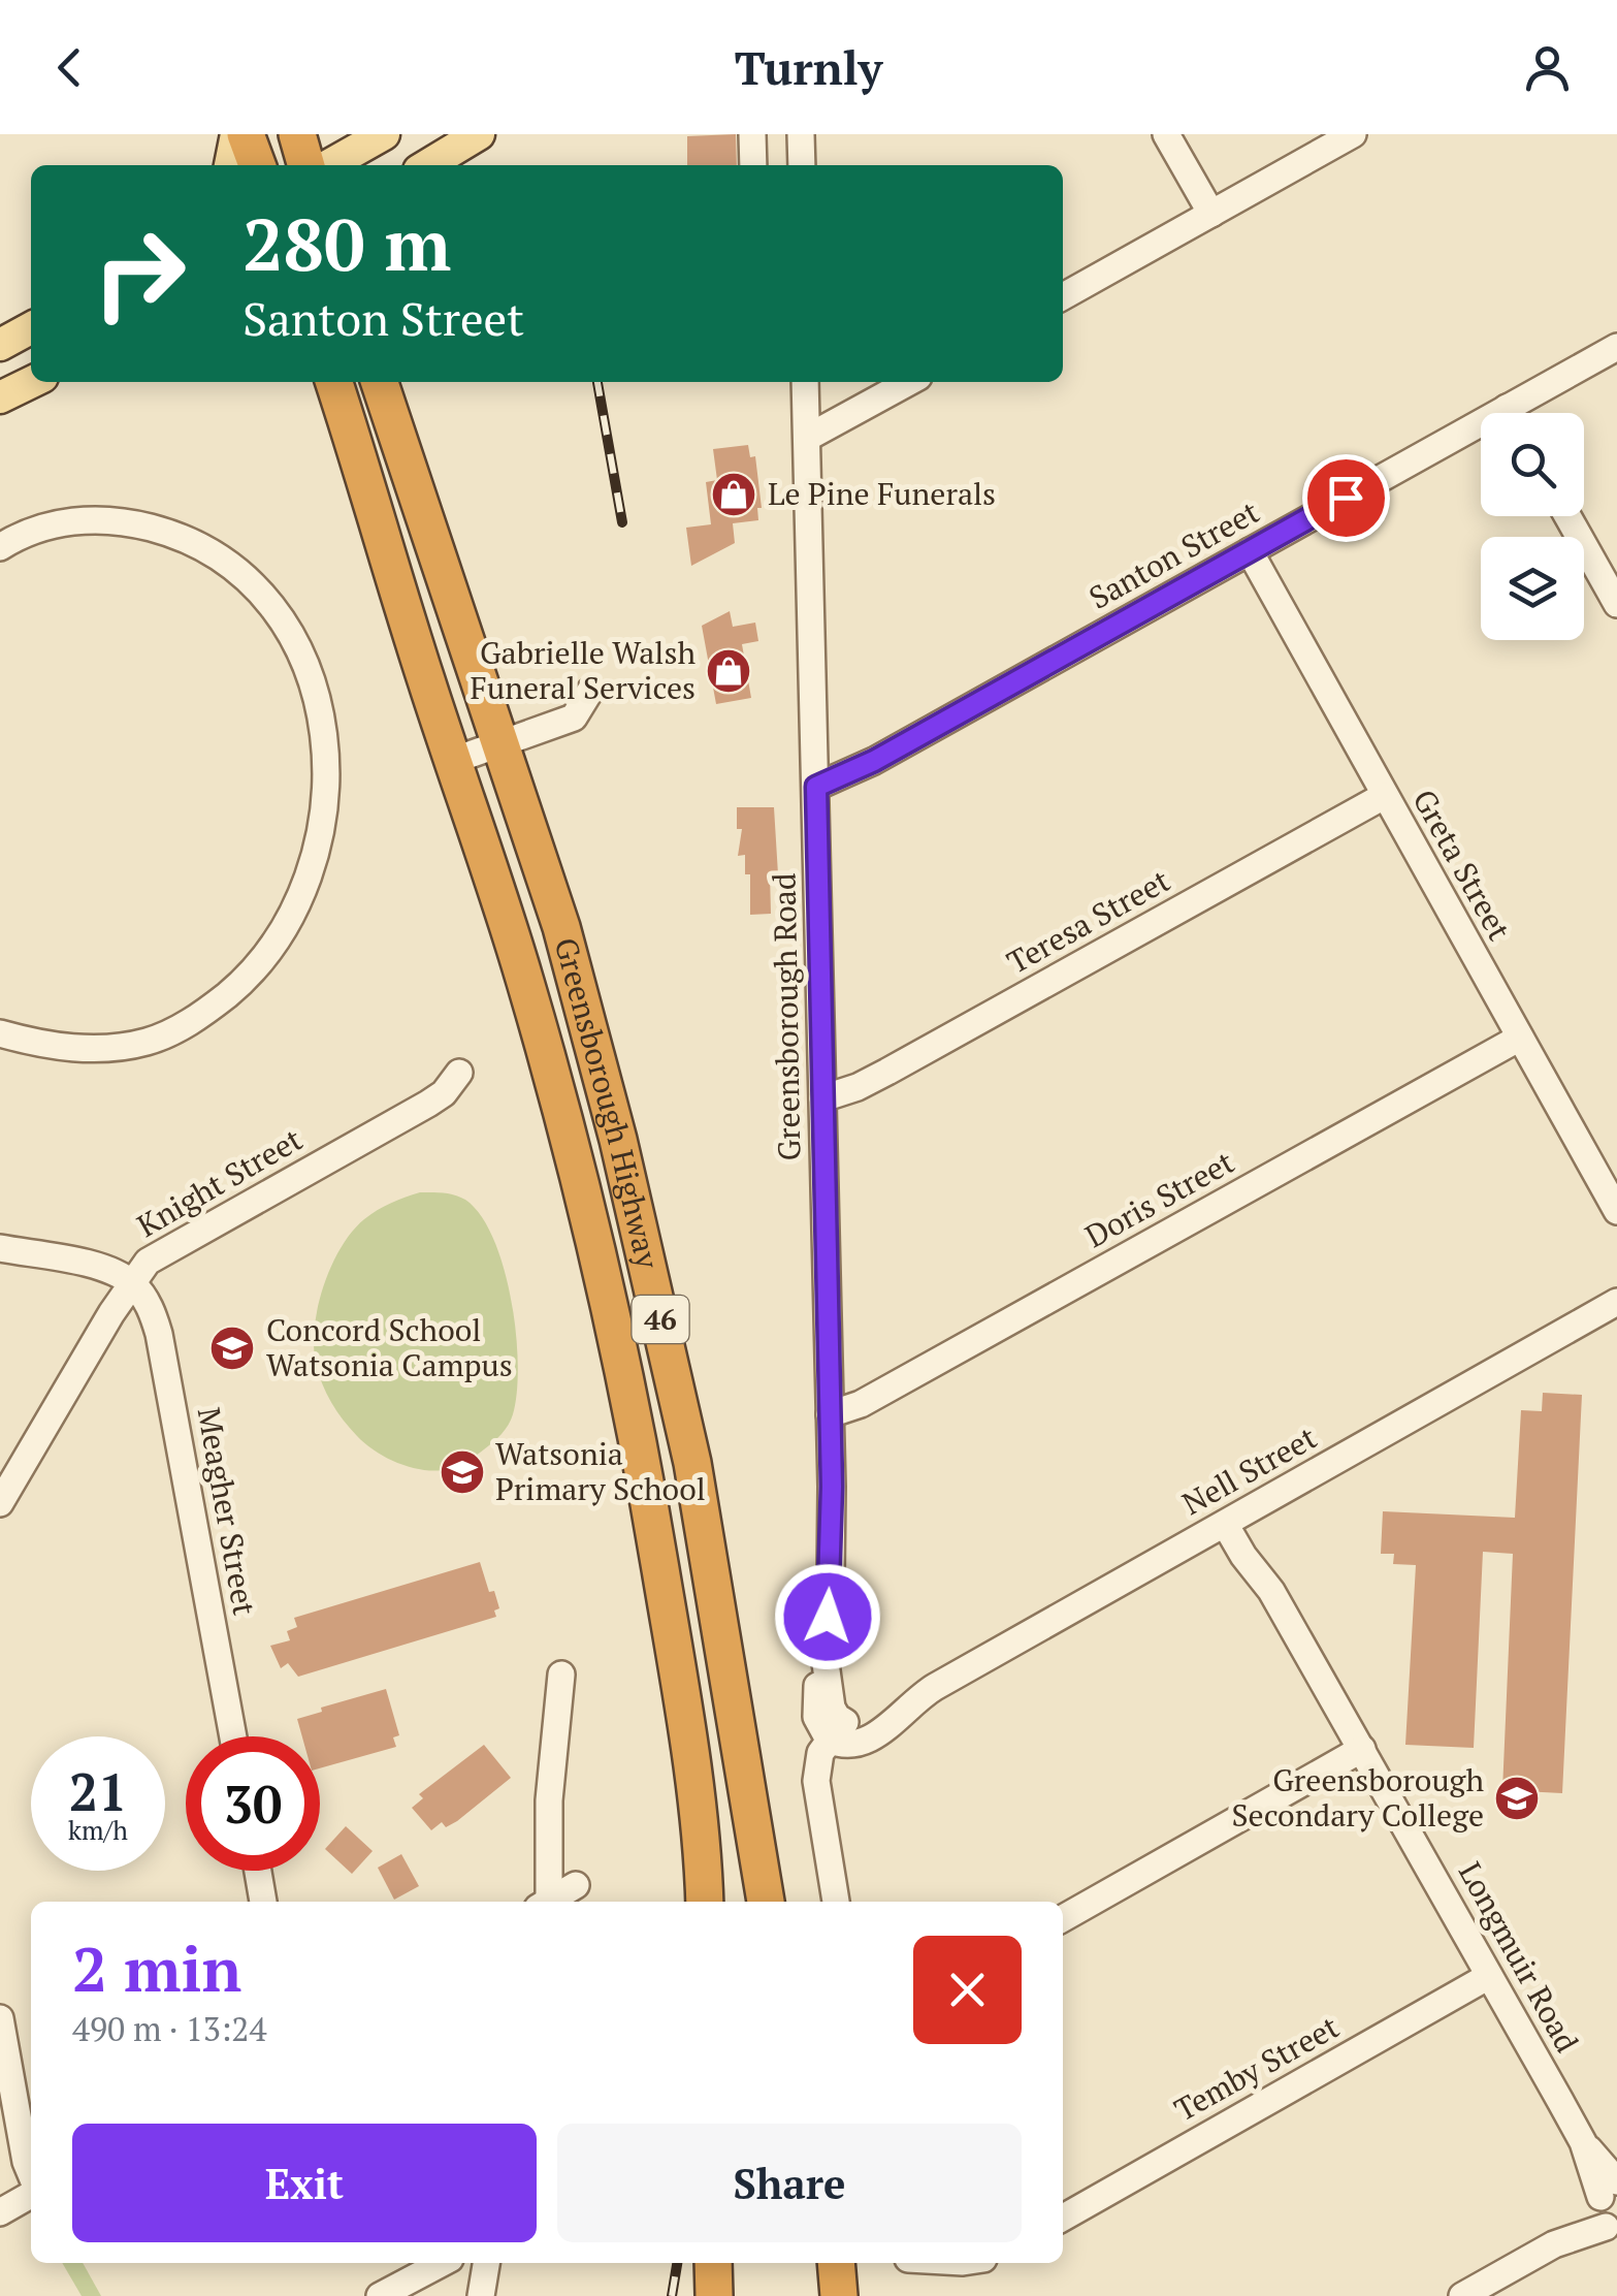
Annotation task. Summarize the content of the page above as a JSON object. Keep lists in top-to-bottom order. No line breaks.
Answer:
{"streets":{"highway":["Greensborough Highway","46"],"street":["Santon Street","Greta Street","Teresa Street","Greensborough Road","Knight Street","Doris Street","Nell Street","Meagher Street","Longmuir Road","Temby Street"]},"crossings":[["Santon Street","Greta Street"],["Santon Street","Greensborough Road"],["Greta Street","Teresa Street"],["Greta Street","Doris Street"],["Teresa Street","Greensborough Road"],["Greensborough Road","Doris Street"],["Greensborough Road","Nell Street"],["Knight Street","Meagher Street"],["Nell Street","Longmuir Road"],["Longmuir Road","Temby Street"]],"places":{"shop":["Le Pine Funerals","Gabrielle Walsh Funeral Services"],"school or university":["Concord School Watsonia Campus","Watsonia Primary School","Greensborough Secondary College"]},"page":{"header":"Turnly","turn":["280 m","Santon Street"],"speed":"21 km/h","limit":"30","heading":["2 min","490 m · 13:24"],"buttons":["Exit","Share"]}}
